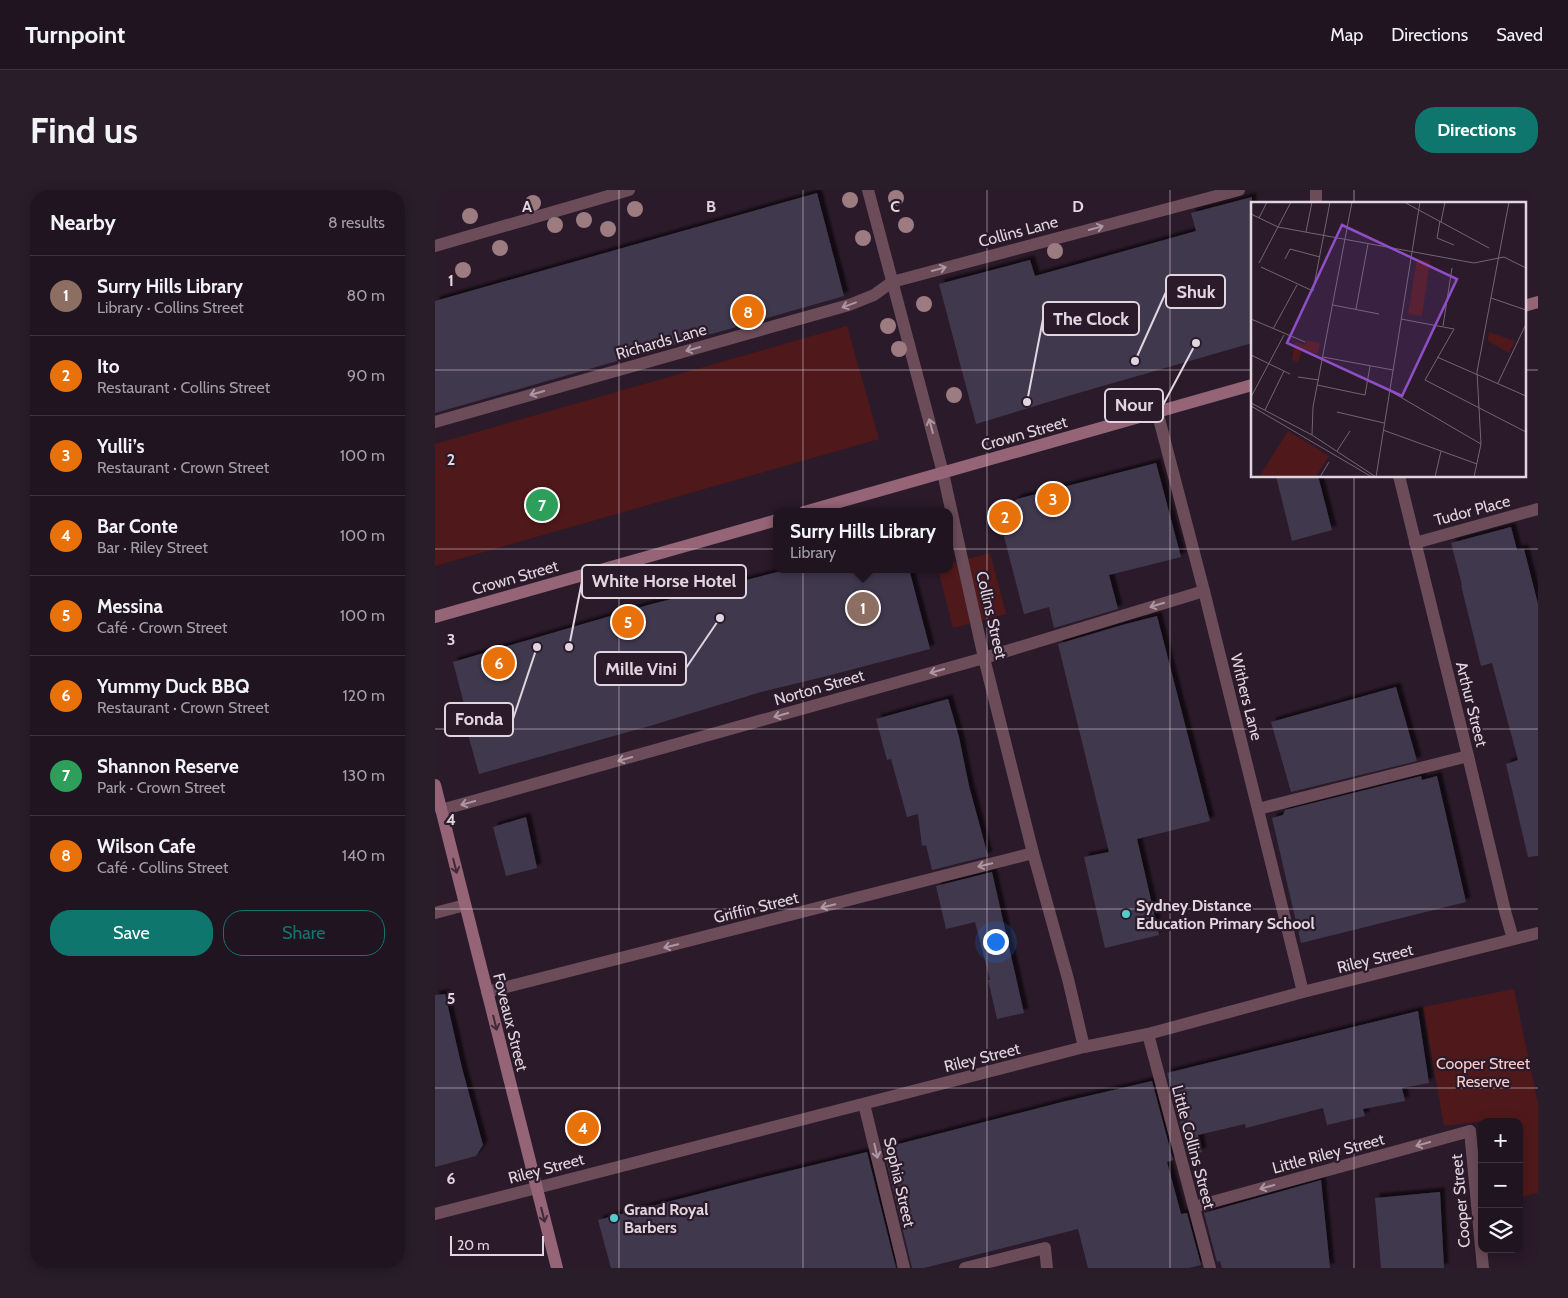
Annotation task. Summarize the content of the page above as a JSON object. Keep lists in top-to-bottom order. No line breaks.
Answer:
{"streets":{"street":["Collins Lane","Richards Lane","Crown Street","Tudor Place","Collins Street","Norton Street","Withers Lane","Arthur Street","Griffin Street","Riley Street","Foveaux Street","Little Collins Street","Little Riley Street","Sophia Street","Cooper Street"]},"crossings":[["Collins Lane","Richards Lane"],["Collins Lane","Collins Street"],["Richards Lane","Collins Street"],["Crown Street","Collins Street"],["Crown Street","Withers Lane"],["Tudor Place","Arthur Street"],["Collins Street","Norton Street"],["Collins Street","Griffin Street"],["Collins Street","Riley Street"],["Norton Street","Withers Lane"],["Norton Street","Foveaux Street"],["Withers Lane","Riley Street"],["Arthur Street","Riley Street"],["Griffin Street","Foveaux Street"],["Riley Street","Foveaux Street"],["Riley Street","Little Collins Street"],["Riley Street","Sophia Street"],["Little Collins Street","Little Riley Street"],["Little Riley Street","Cooper Street"]],"one_way":["Collins Lane","Richards Lane","Norton Street","Griffin Street","Foveaux Street","Little Riley Street","Sophia Street"],"parks":["Cooper Street Reserve"],"places":["Nour","Shuk","The Clock","Mille Vini","Fonda","White Horse Hotel","Sydney Distance Education Primary School","Grand Royal Barbers"],"scale_bar":"20 m","page":{"header":"Turnpoint","nav":["Map","Directions","Saved"],"buttons":["Directions",["Save","Share"]],"title":"Find us","heading":["Nearby","8 results"],"list":[{"mark":"1","name":"Surry Hills Library","note":"Library · Collins Street","value":"80 m"},{"mark":"2","name":"Ito","note":"Restaurant · Collins Street","value":"90 m"},{"mark":"3","name":"Yulli’s","note":"Restaurant · Crown Street","value":"100 m"},{"mark":"4","name":"Bar Conte","note":"Bar · Riley Street","value":"100 m"},{"mark":"5","name":"Messina","note":"Café · Crown Street","value":"100 m"},{"mark":"6","name":"Yummy Duck BBQ","note":"Restaurant · Crown Street","value":"120 m"},{"mark":"7","name":"Shannon Reserve","note":"Park · Crown Street","value":"130 m"},{"mark":"8","name":"Wilson Cafe","note":"Café · Collins Street","value":"140 m"}],"pins":["8","3","7","2","1","5","6","4"],"popup":["Surry Hills Library","Library"],"map_buttons":["+","−"],"scale":"20 m"},"grid":{"columns":["A","B","C","D"],"rows":["1","2","3","4","5","6"]}}
